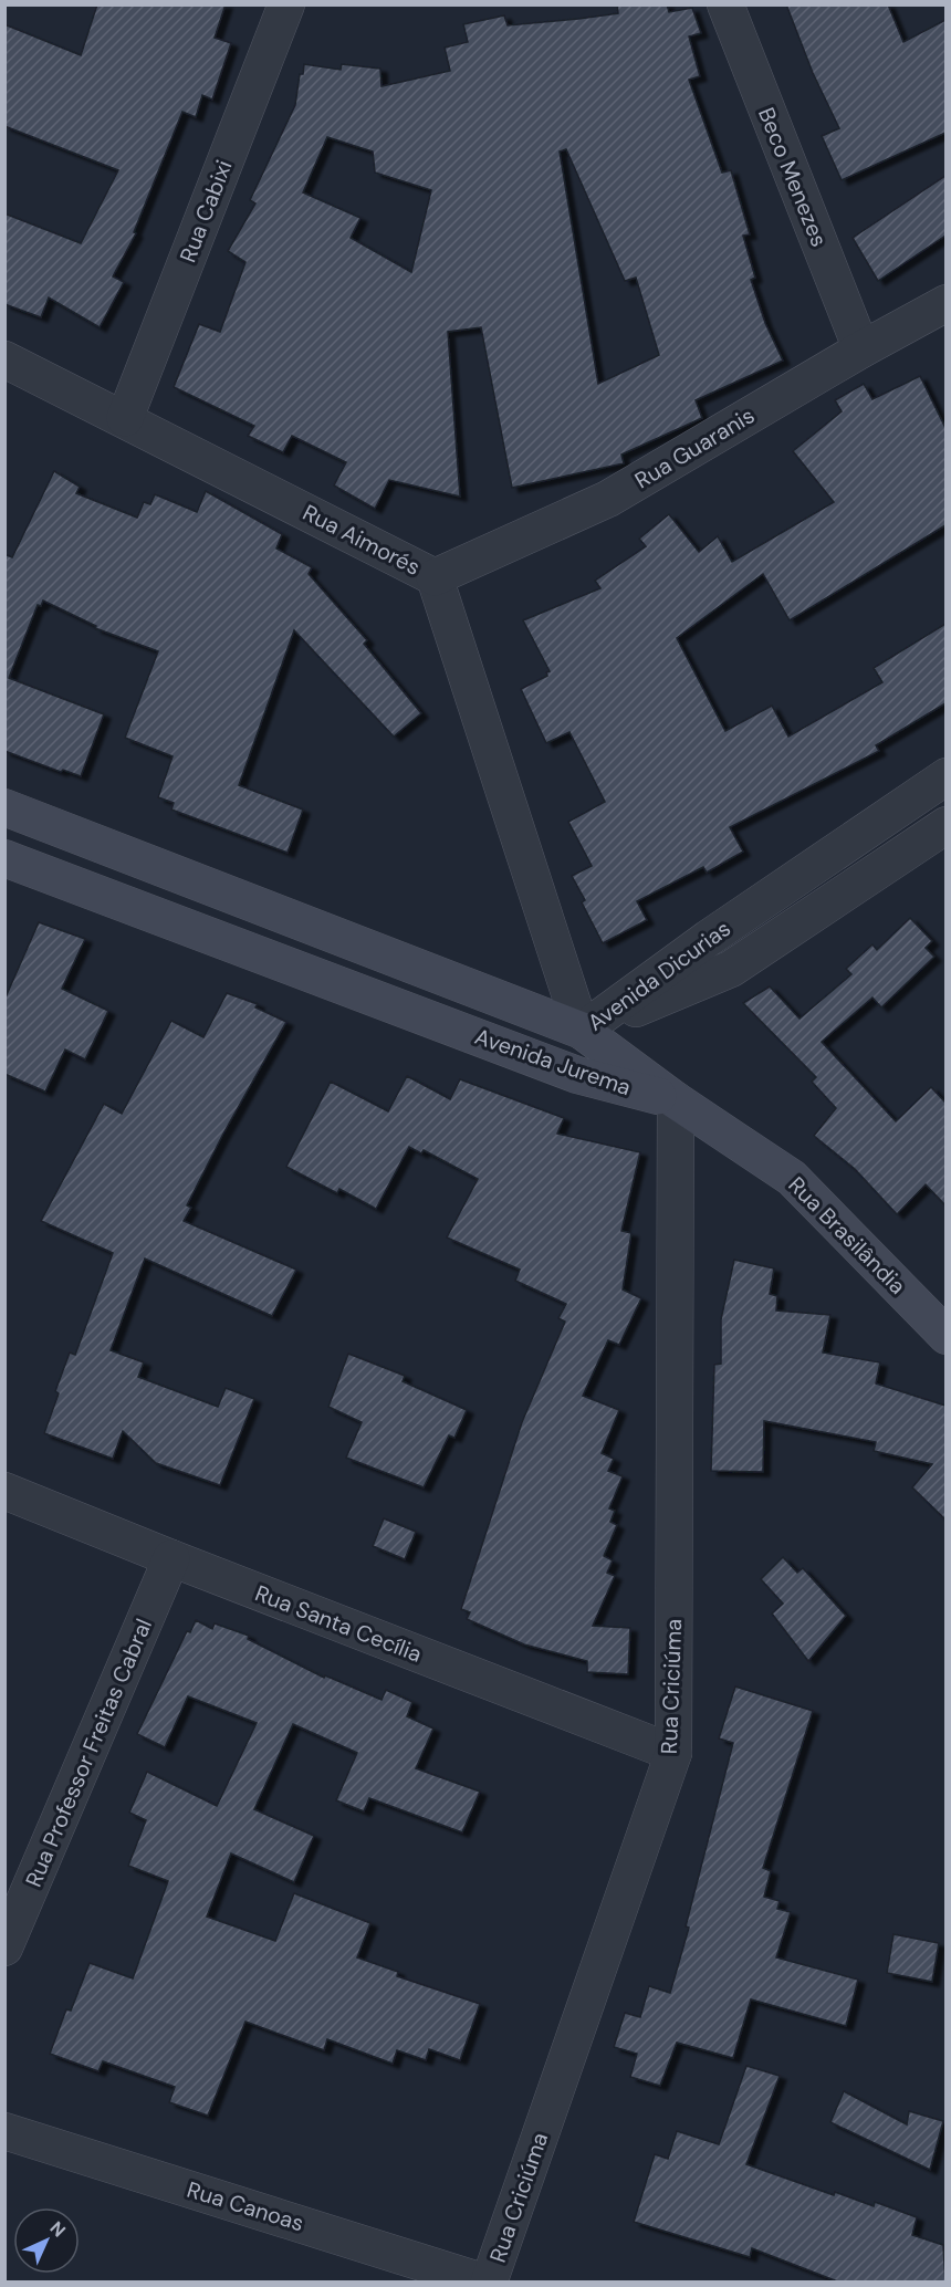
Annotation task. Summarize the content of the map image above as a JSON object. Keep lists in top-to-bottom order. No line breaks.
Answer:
{"streets":{"main road":["Avenida Jurema","Rua Brasilândia"],"street":["Beco Menezes","Rua Cabixi","Rua Guaranis","Rua Aimorés","Avenida Dicurias","Rua Santa Cecília","Rua Criciúma","Rua Professor Freitas Cabral","Rua Canoas"]},"crossings":[["Beco Menezes","Rua Guaranis"],["Rua Cabixi","Rua Aimorés"],["Rua Guaranis","Rua Aimorés"],["Rua Aimorés","Avenida Dicurias"],["Rua Aimorés","Avenida Jurema"],["Avenida Dicurias","Avenida Jurema"],["Avenida Jurema","Rua Brasilândia"],["Avenida Jurema","Rua Criciúma"],["Rua Brasilândia","Rua Criciúma"],["Rua Santa Cecília","Rua Criciúma"],["Rua Santa Cecília","Rua Professor Freitas Cabral"],["Rua Criciúma","Rua Canoas"]],"north":"top right"}
